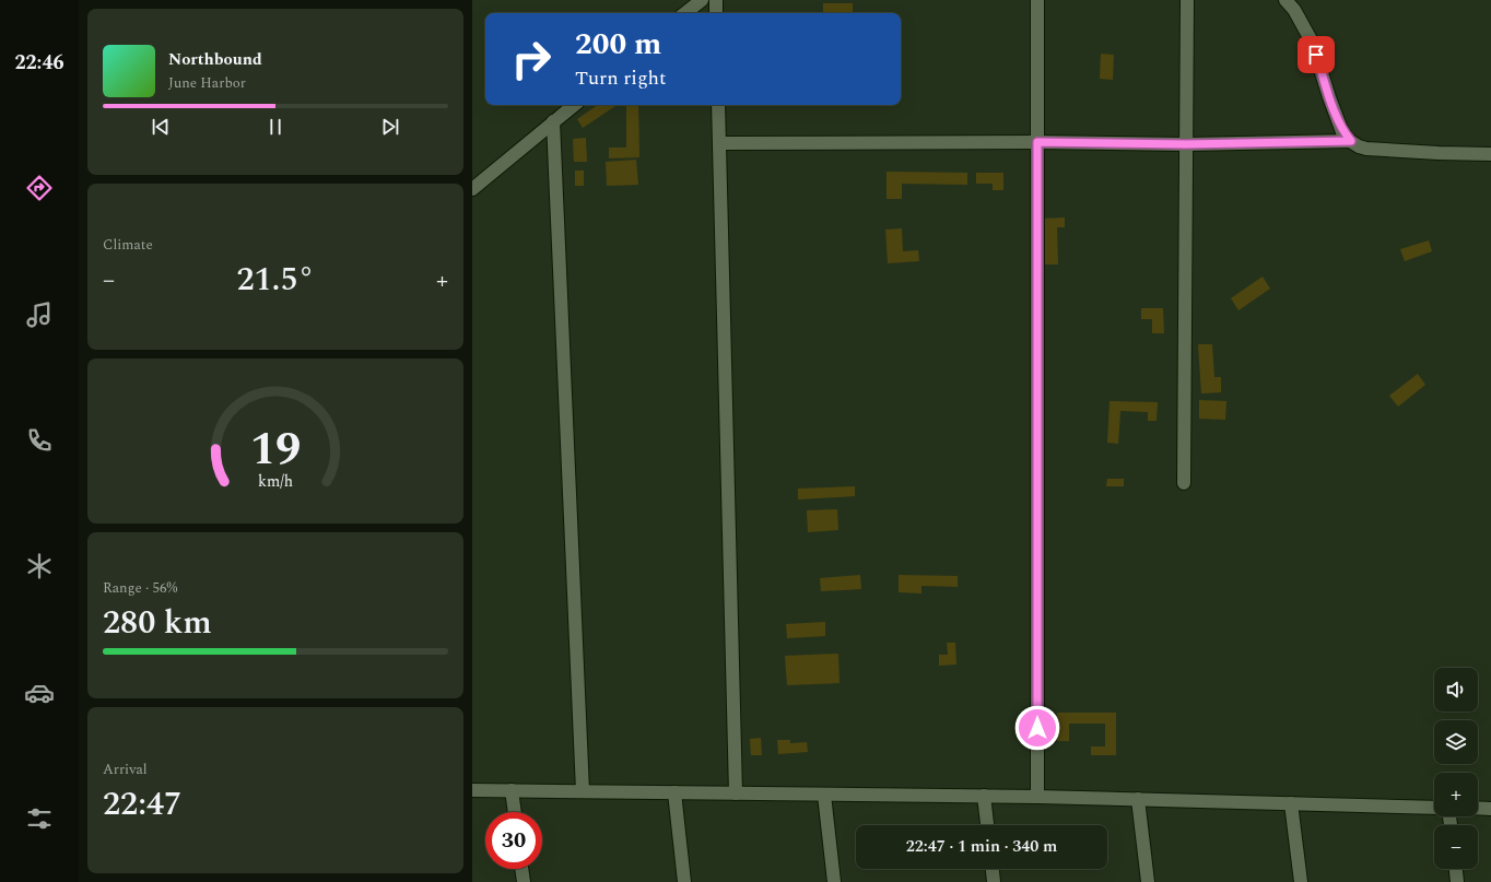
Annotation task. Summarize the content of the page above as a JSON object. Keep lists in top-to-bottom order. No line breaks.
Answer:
{"page":{"tabs":"22:46","turn":["200 m","Turn right"],"song":["Northbound","June Harbor"],"tile":["Climate",["Range · 56%","280 km"],["Arrival","22:47"]],"heat":["−","21.5°","+"],"map_buttons":["+","−"],"limit":"30","trip":"22:47 · 1 min · 340 m","gauge":["19","km/h"]}}
